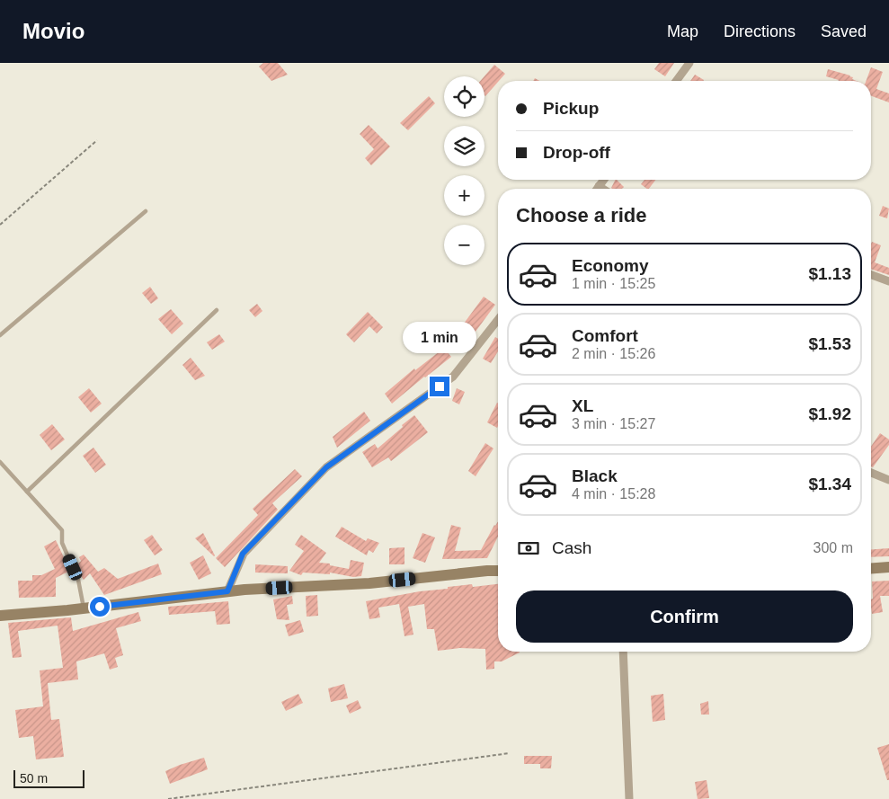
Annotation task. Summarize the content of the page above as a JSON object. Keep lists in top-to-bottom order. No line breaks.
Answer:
{"scale_bar":"50 m","page":{"header":"Movio","nav":["Map","Directions","Saved"],"map_buttons":["+","−"],"banner":["Pickup","Drop-off"],"heading":"Choose a ride","list":[{"name":"Economy","note":"1 min · 15:25","value":"$1.13"},{"name":"Comfort","note":"2 min · 15:26","value":"$1.53"},{"name":"XL","note":"3 min · 15:27","value":"$1.92"},{"name":"Black","note":"4 min · 15:28","value":"$1.34"}],"bubble":"1 min","pay":["Cash","300 m"],"buttons":"Confirm","scale":"50 m"}}
